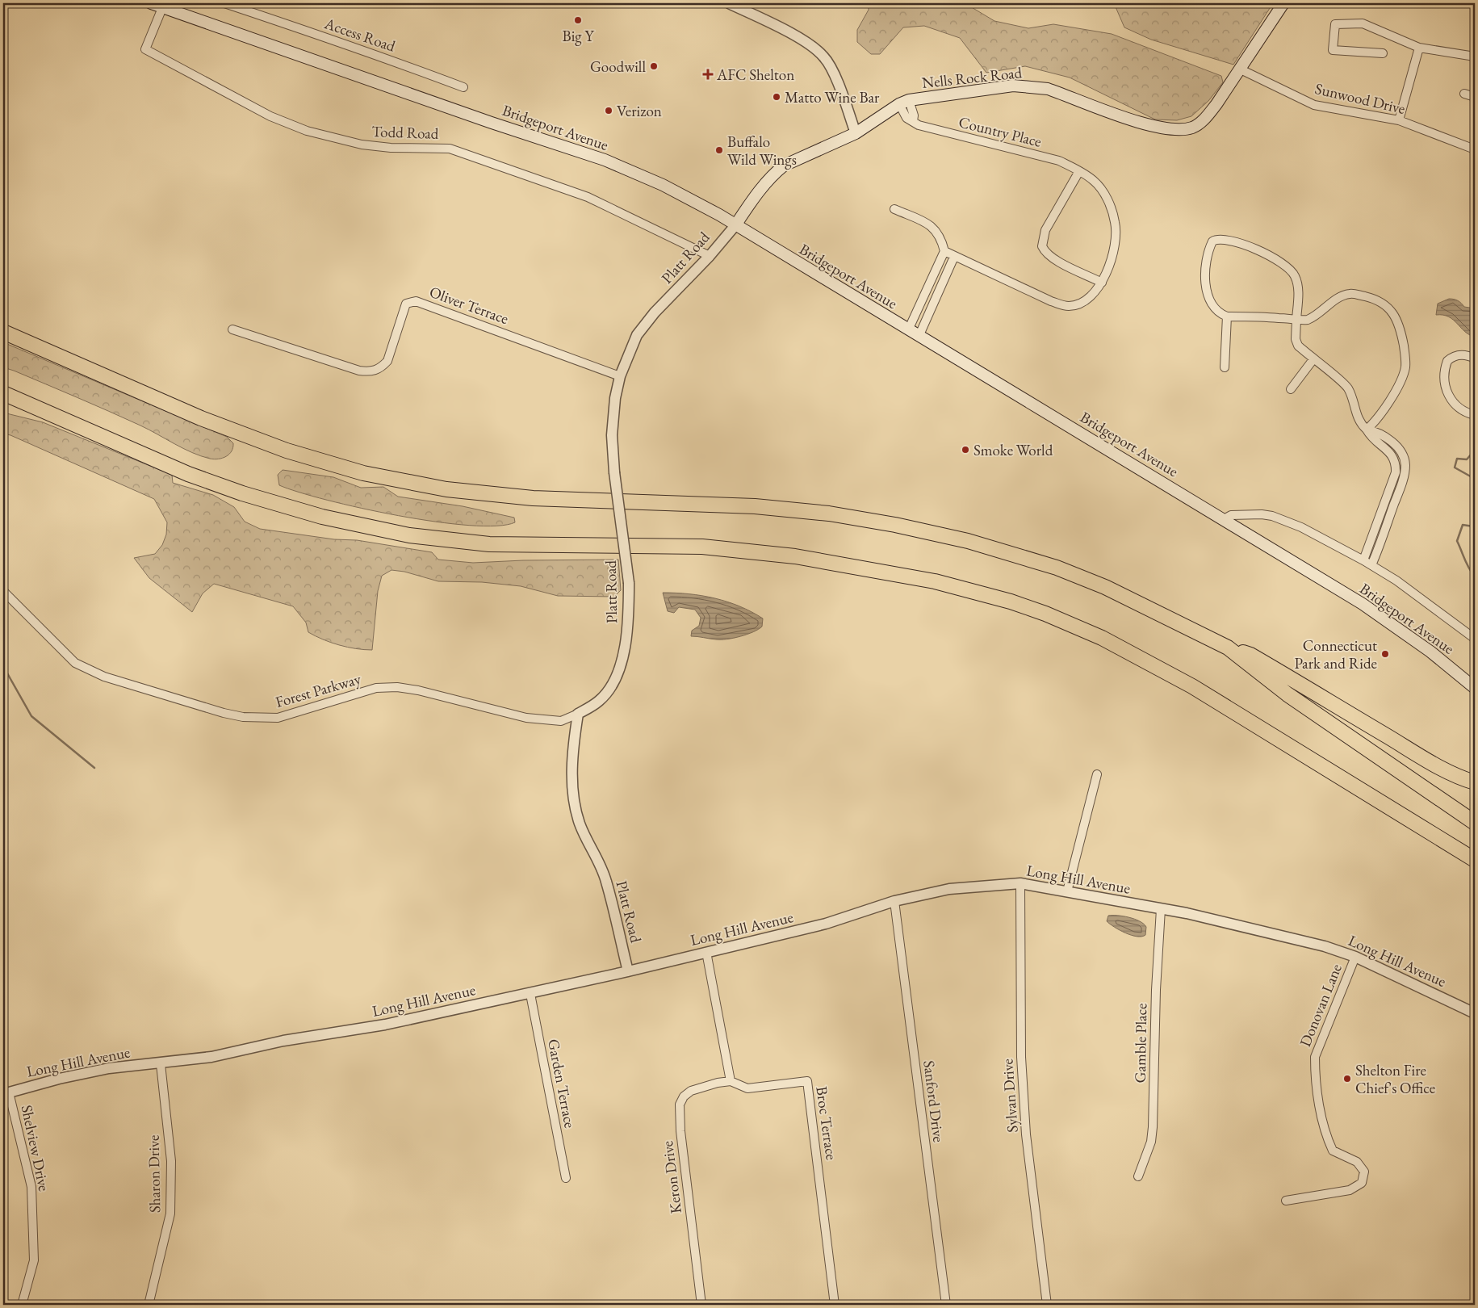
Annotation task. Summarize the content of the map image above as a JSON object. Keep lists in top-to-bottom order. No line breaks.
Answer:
{"streets":{"main road":["Nells Rock Road","Bridgeport Avenue"],"street":["Access Road","Sunwood Drive","Country Place","Todd Road","Platt Road","Oliver Terrace","Forest Parkway","Long Hill Avenue","Donovan Lane","Gamble Place","Garden Terrace","Sylvan Drive","Sanford Drive","Broc Terrace","Shelview Drive","Sharon Drive","Keron Drive"]},"crossings":[["Nells Rock Road","Sunwood Drive"],["Nells Rock Road","Bridgeport Avenue"],["Nells Rock Road","Country Place"],["Nells Rock Road","Platt Road"],["Bridgeport Avenue","Todd Road"],["Bridgeport Avenue","Platt Road"],["Todd Road","Platt Road"],["Platt Road","Oliver Terrace"],["Platt Road","Forest Parkway"],["Platt Road","Long Hill Avenue"],["Long Hill Avenue","Donovan Lane"],["Long Hill Avenue","Gamble Place"],["Long Hill Avenue","Garden Terrace"],["Long Hill Avenue","Sylvan Drive"],["Long Hill Avenue","Sanford Drive"],["Long Hill Avenue","Shelview Drive"],["Long Hill Avenue","Sharon Drive"],["Broc Terrace","Keron Drive"]],"places":{"other":["Big Y","Goodwill","Matto Wine Bar","Verizon","Buffalo Wild Wings","Smoke World","Connecticut Park and Ride","Shelton Fire Chief's Office"],"health":["AFC Shelton"]}}
